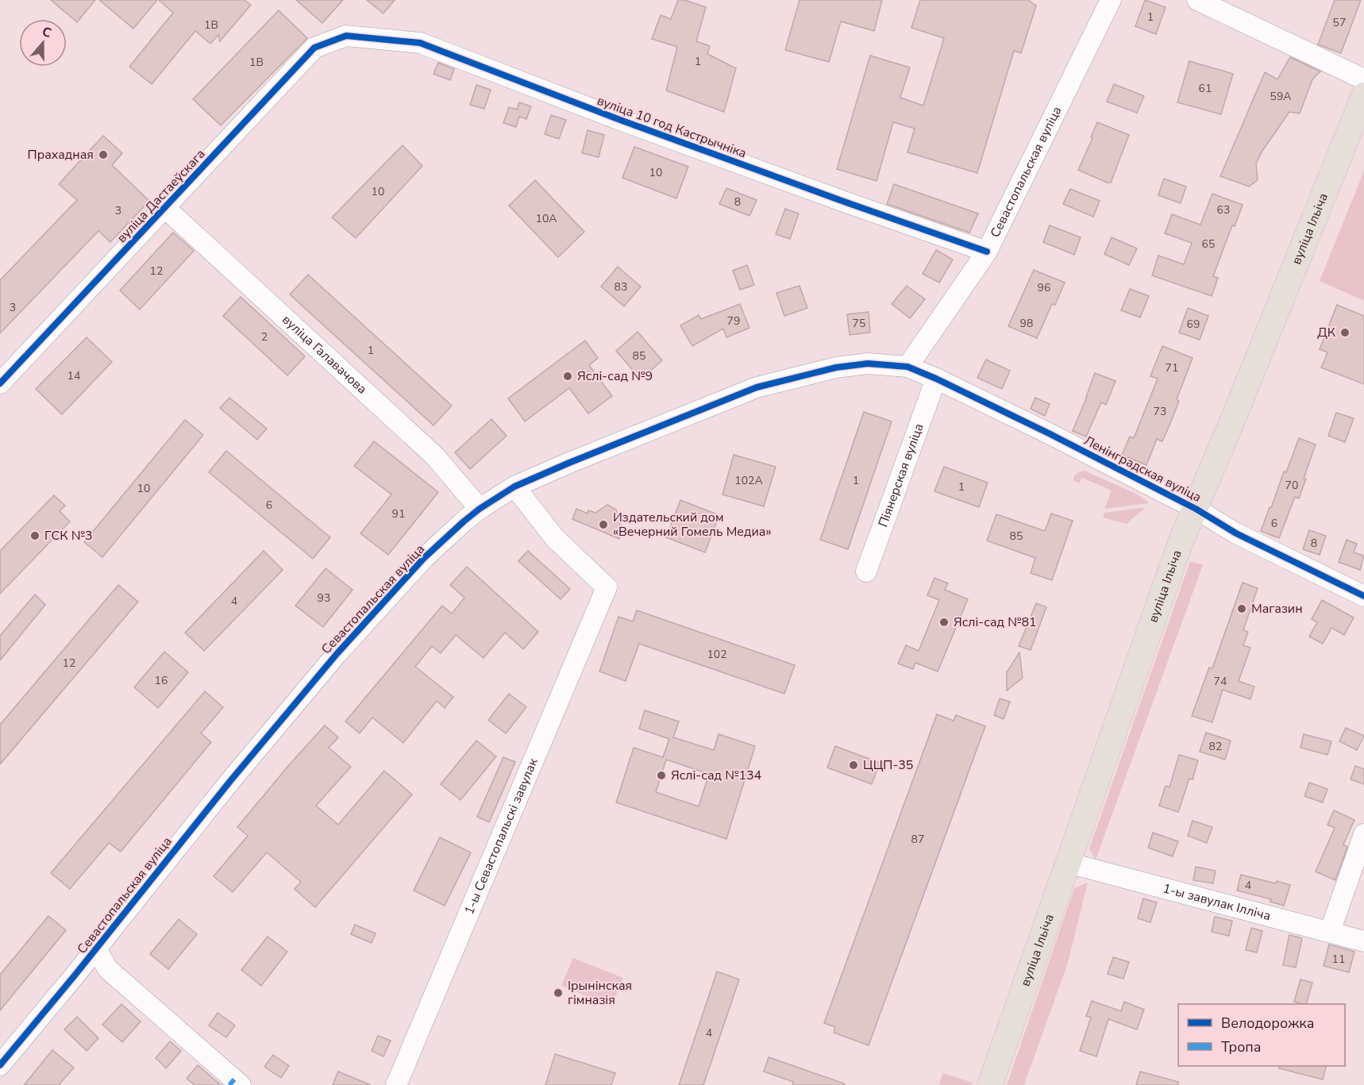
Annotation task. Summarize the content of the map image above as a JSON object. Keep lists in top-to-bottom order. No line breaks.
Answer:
{"streets":{"main road":["вуліца Ільіча"],"street":["вуліца 10 год Кастрычніка","Севастопальская вуліца","вуліца Дастаеўскага","вуліца Галавачова","Ленінградская вуліца","Піянерская вуліца","1-ы Севастопальскі завулак","1-ы завулак Ілліча"]},"crossings":[["вуліца 10 год Кастрычніка","Севастопальская вуліца"],["вуліца 10 год Кастрычніка","вуліца Дастаеўскага"],["Севастопальская вуліца","вуліца Галавачова"],["Севастопальская вуліца","Ленінградская вуліца"],["Севастопальская вуліца","1-ы Севастопальскі завулак"],["вуліца Дастаеўскага","вуліца Галавачова"],["вуліца Ільіча","Ленінградская вуліца"],["вуліца Ільіча","1-ы завулак Ілліча"],["Ленінградская вуліца","Піянерская вуліца"]],"places":["Прахадная","ДК","Яслі-сад №9","Издательский дом «Вечерний Гомель Медиа»","ГСК №3","Магазин","Яслі-сад №81","ЦЦП-35","Яслі-сад №134","Ірынінская гімназія"],"house_numbers":["1","57","1В","1","1В","61","59А","10","10","8","63","3","10А","65","12","83","96","3","79","75","98","69","2","1","85","71","14","73","102А","1","70","1","10","6","91","6","85","8","93","4","102","12","16","74","82","87","4","11","4"],"legend":["Велодорожка","Тропа"],"north":"top"}
